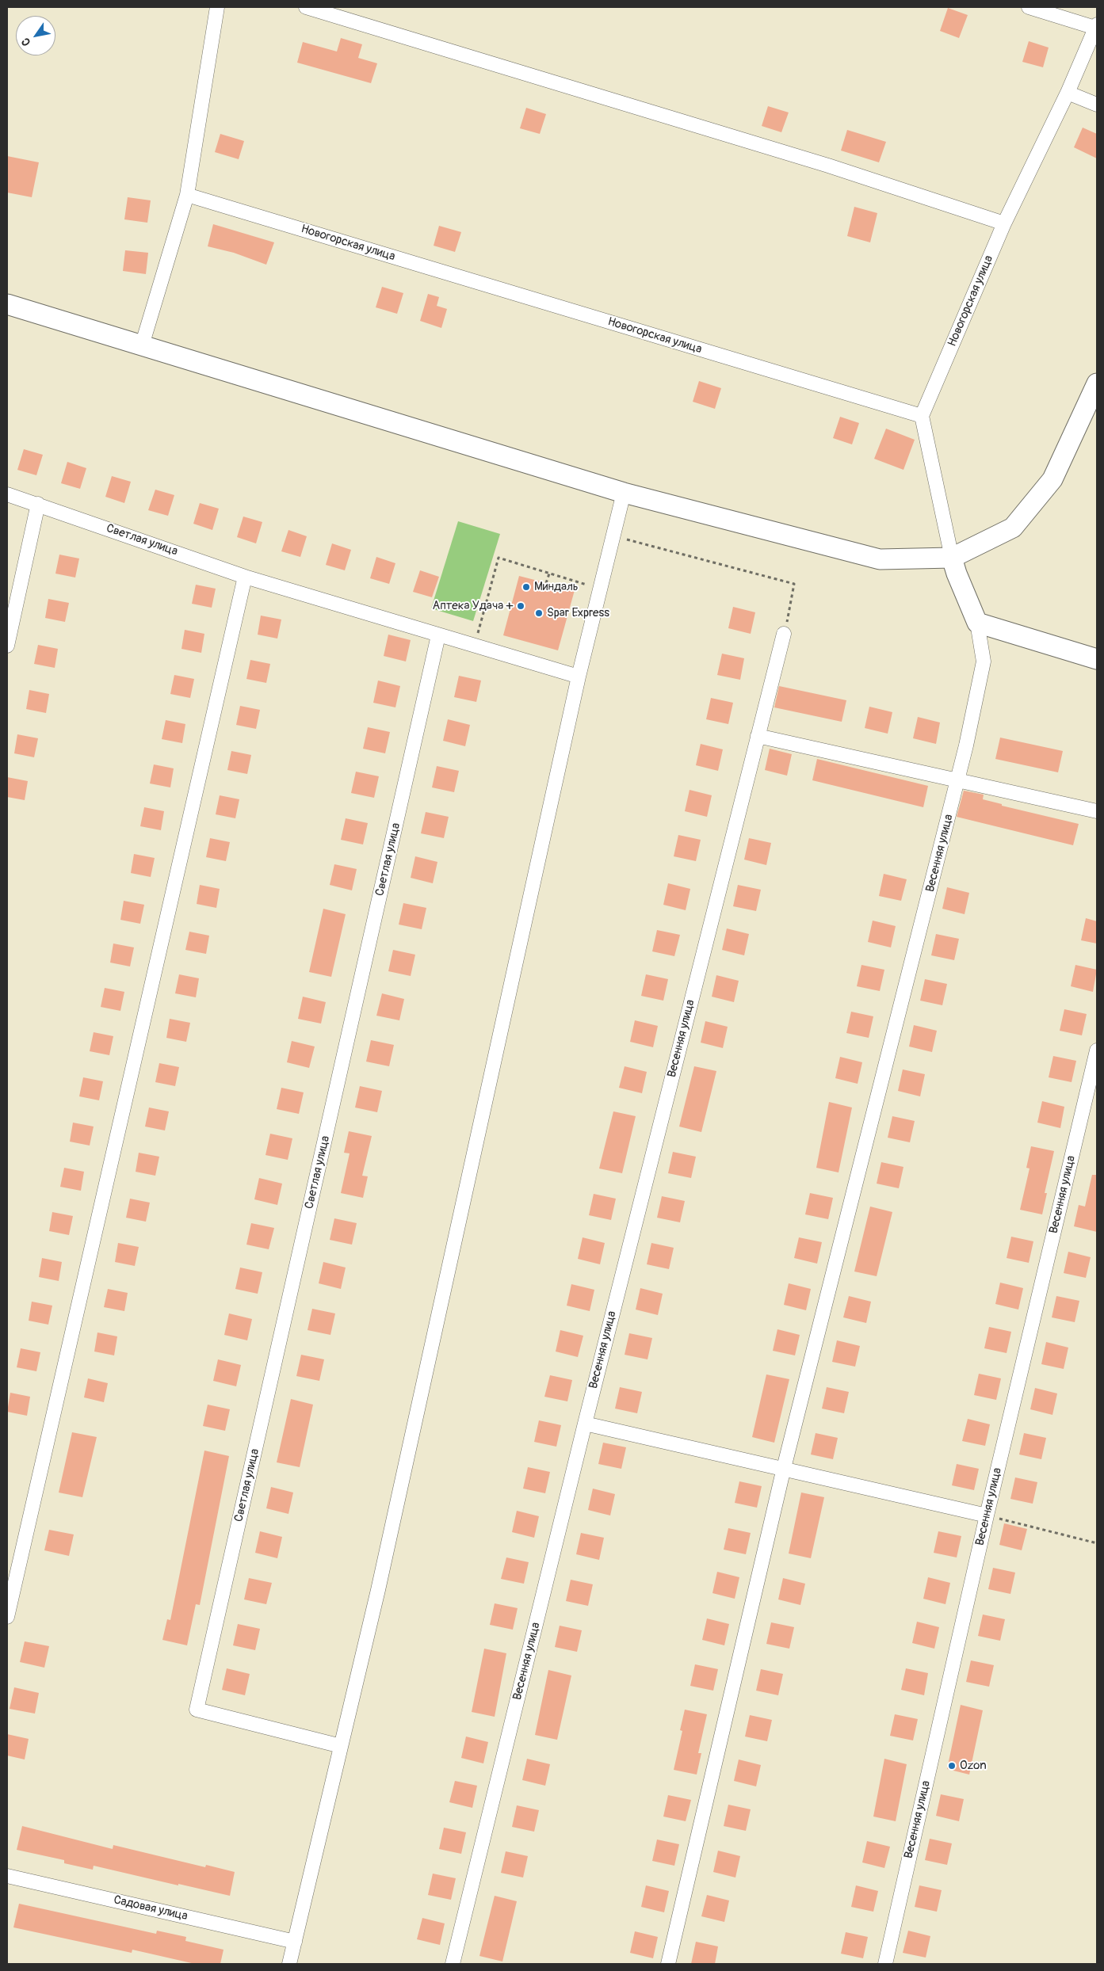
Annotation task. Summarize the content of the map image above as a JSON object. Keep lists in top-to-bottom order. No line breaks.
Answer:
{"streets":{"street":["Новогорская улица","Светлая улица","Весенняя улица","Садовая улица"]},"places":["Миндаль","Аптека Удача +","Spar Express","Ozon"],"north":"bottom left"}
